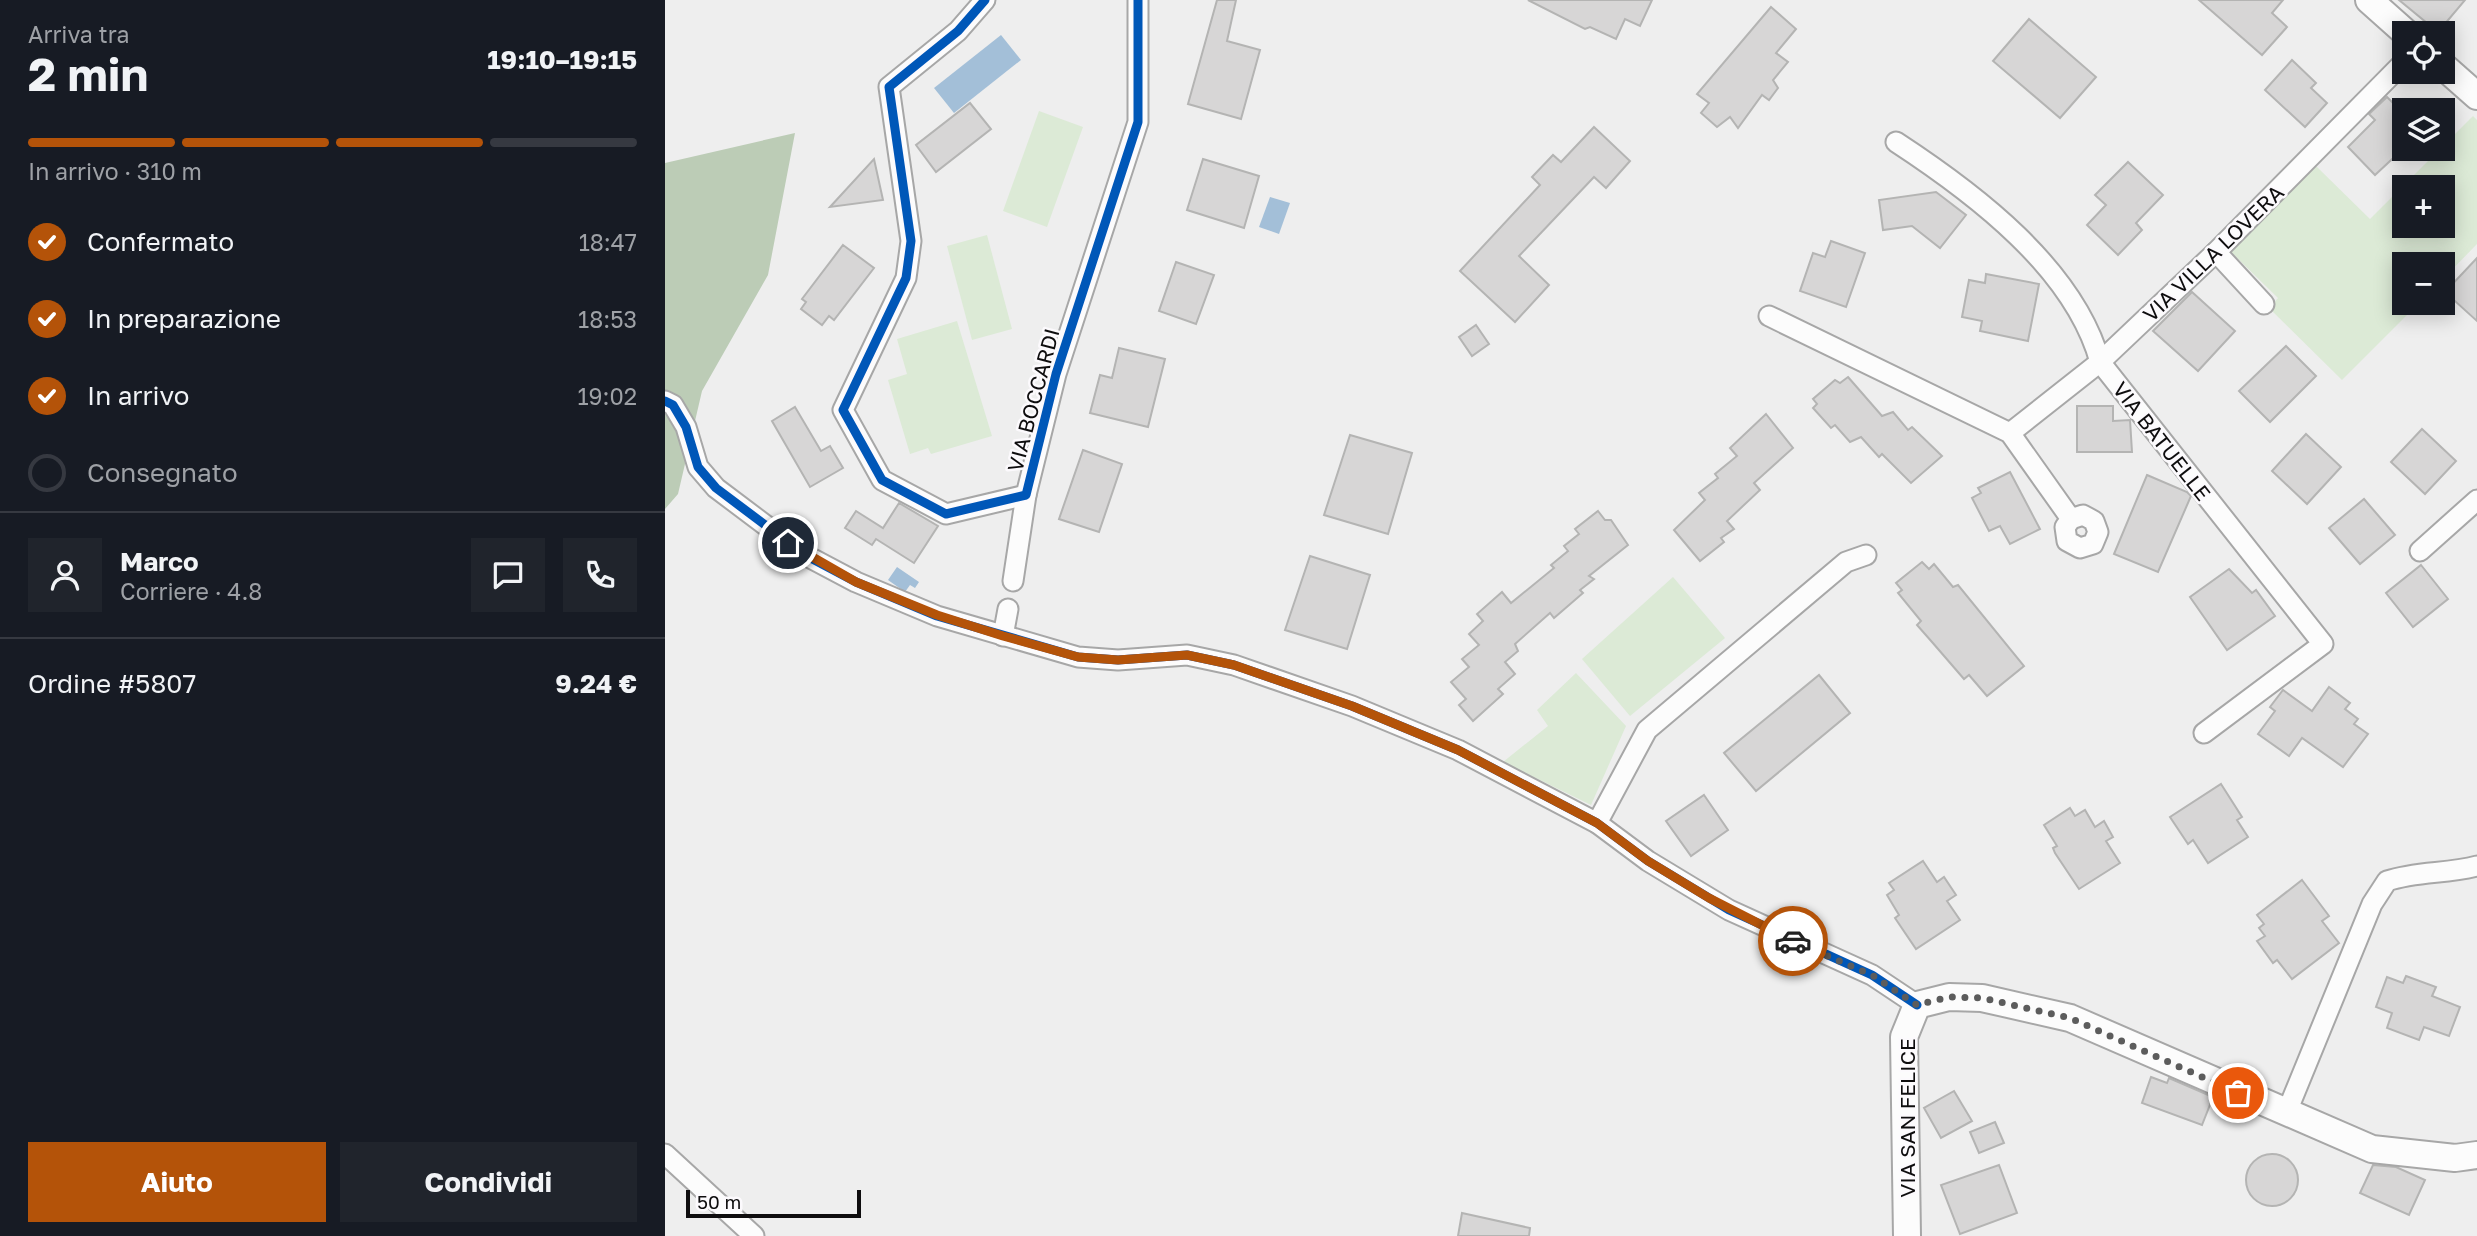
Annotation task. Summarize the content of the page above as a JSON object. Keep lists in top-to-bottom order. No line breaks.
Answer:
{"streets":{"street":["VIA VILLA LOVERA","VIA BOCCARDI","VIA BATUELLE","VIA SAN FELICE"]},"crossings":[["VIA VILLA LOVERA","VIA BATUELLE"]],"scale_bar":"50 m","page":{"heading":["2 min","Arriva tra","19:10–19:15"],"panel":["Marco","Corriere · 4.8","Ordine #5807","9.24 €"],"map_buttons":["+","−"],"bar":"In arrivo · 310 m","list":[["Confermato","18:47"],["In preparazione","18:53"],["In arrivo","19:02"],"Consegnato"],"buttons":["Aiuto","Condividi"],"scale":"50 m"}}
